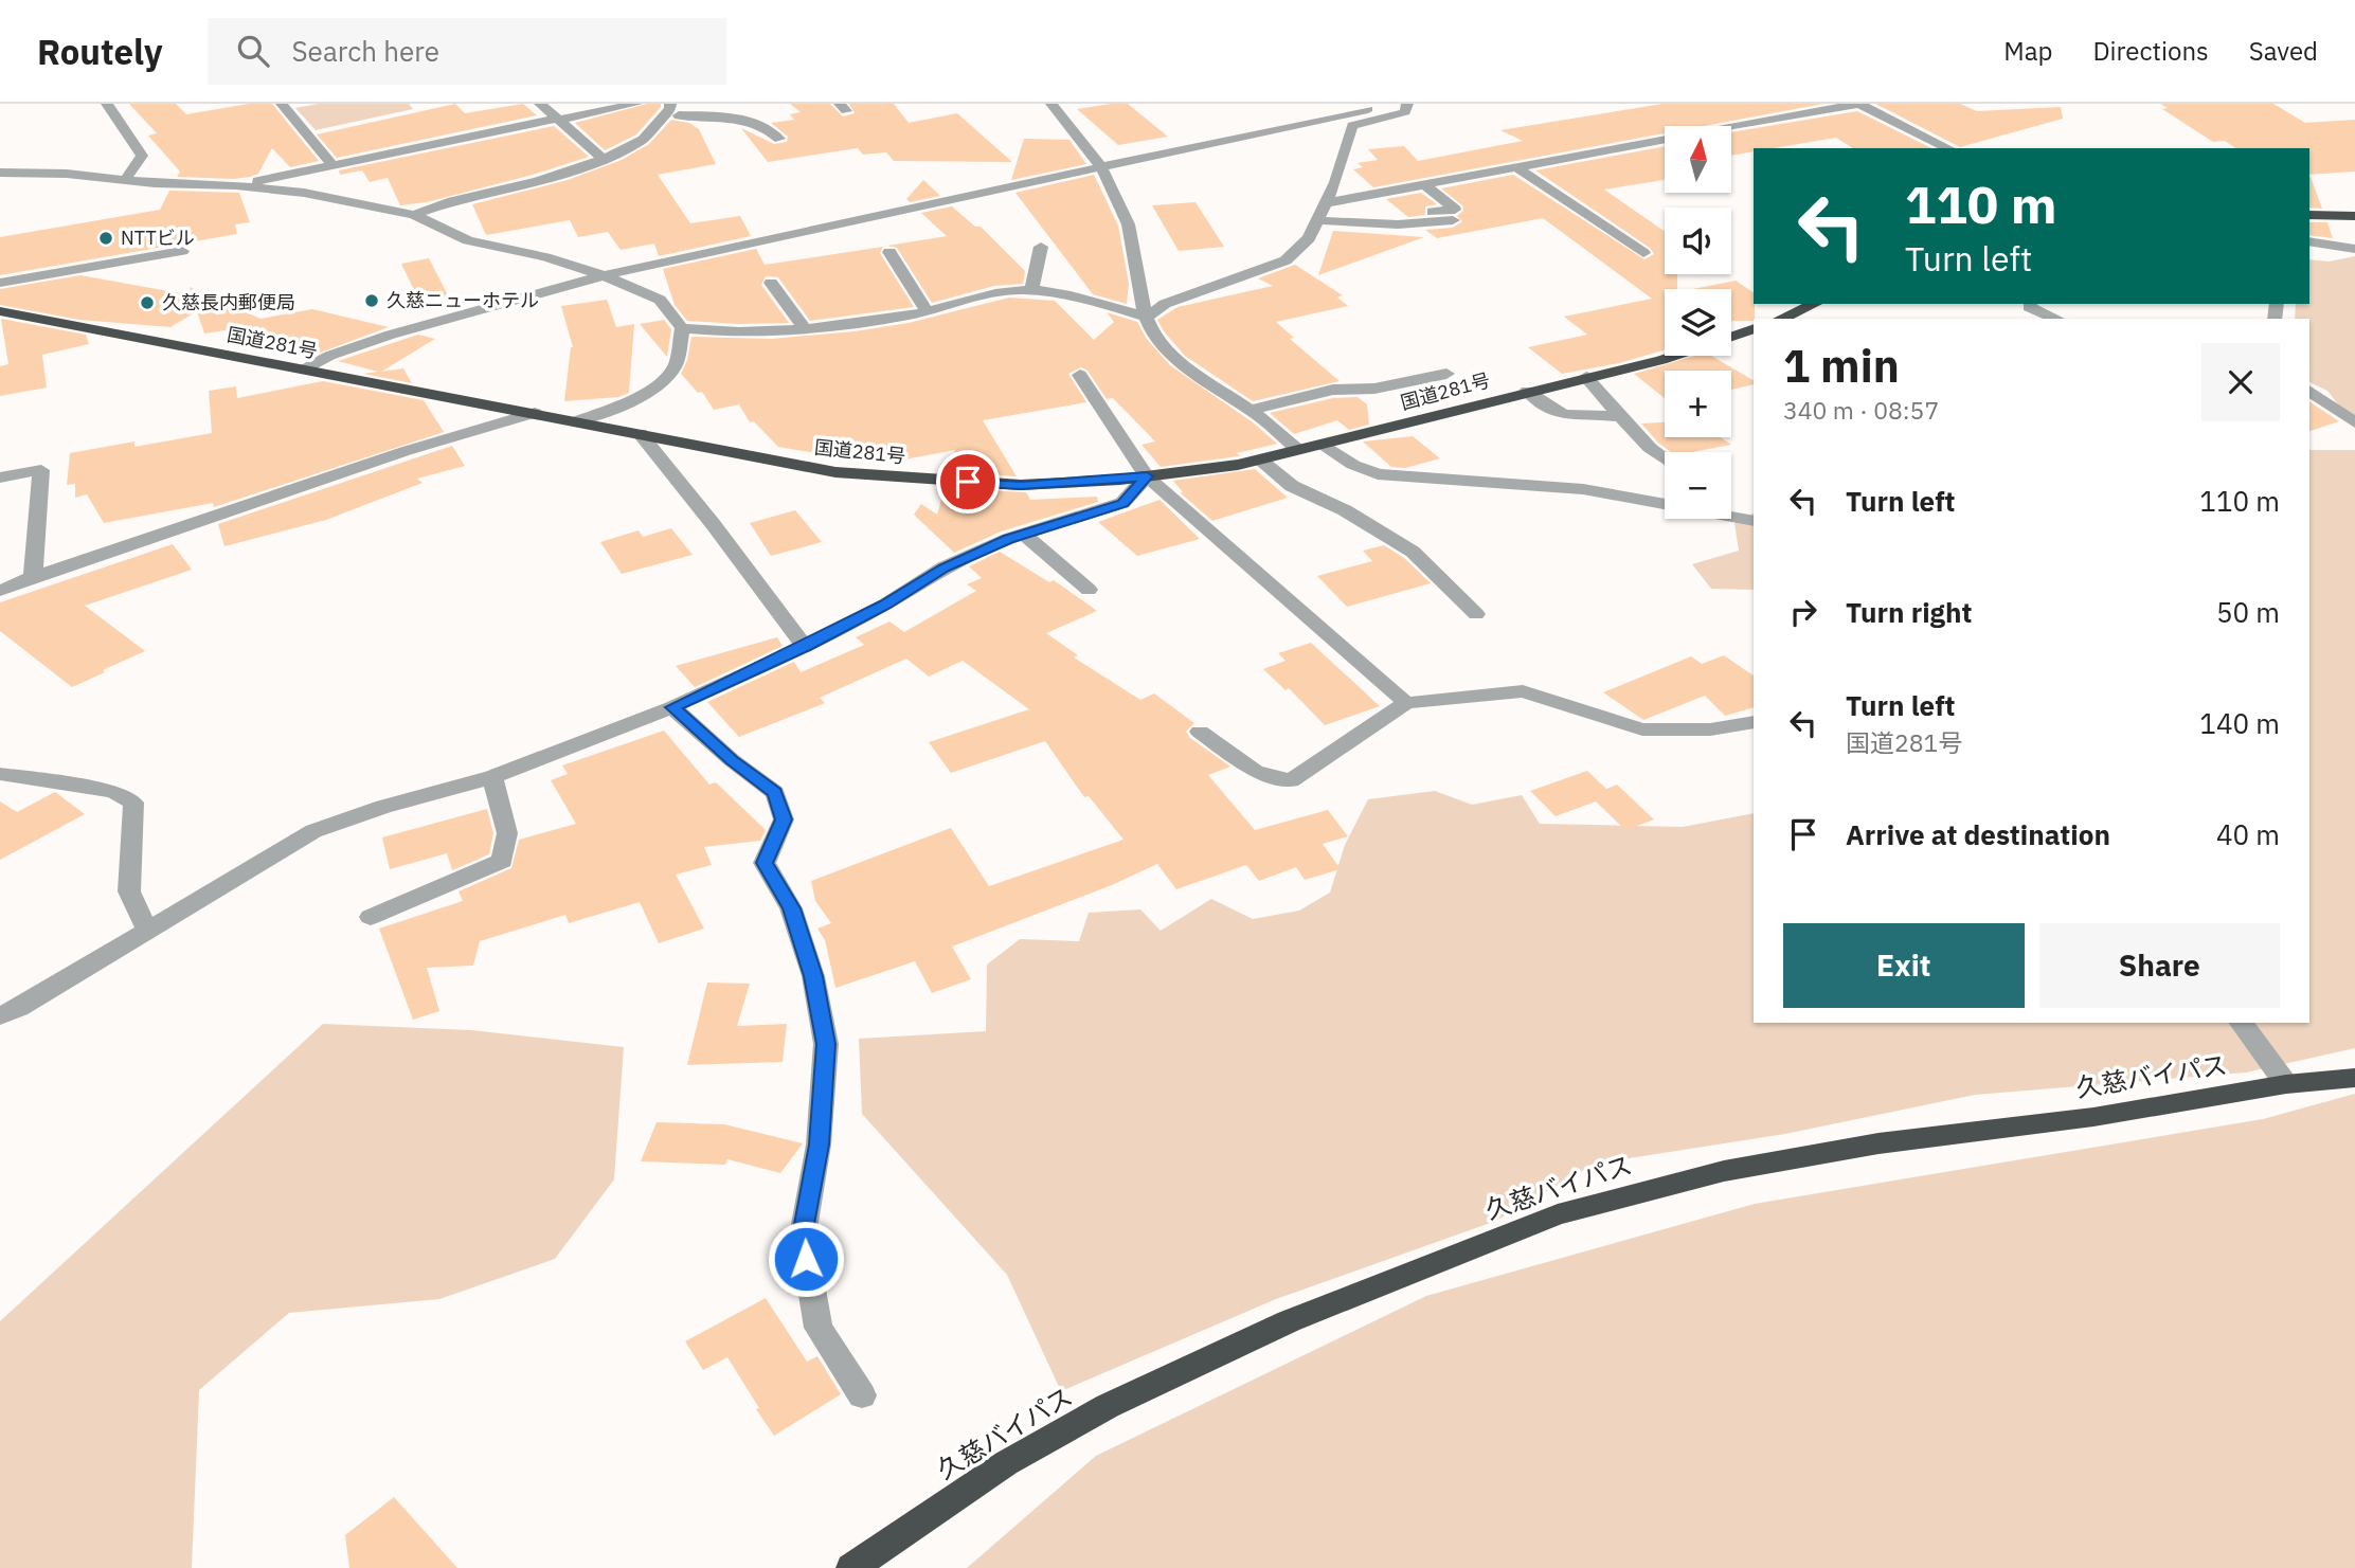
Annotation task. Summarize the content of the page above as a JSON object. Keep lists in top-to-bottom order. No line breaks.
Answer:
{"streets":{"highway":["国道281号","久慈バイパス"]},"places":["NTTビル","久慈ニューホテル","久慈長内郵便局"],"north":"top","page":{"header":"Routely","search":"Search here","nav":["Map","Directions","Saved"],"map_buttons":["+","−"],"turn":["110 m","Turn left"],"heading":["1 min","340 m · 08:57"],"list":[{"name":"Turn left","value":"110 m"},{"name":"Turn right","value":"50 m"},{"name":"Turn left","note":"国道281号","value":"140 m"},{"name":"Arrive at destination","value":"40 m"}],"buttons":["Exit","Share"]}}
